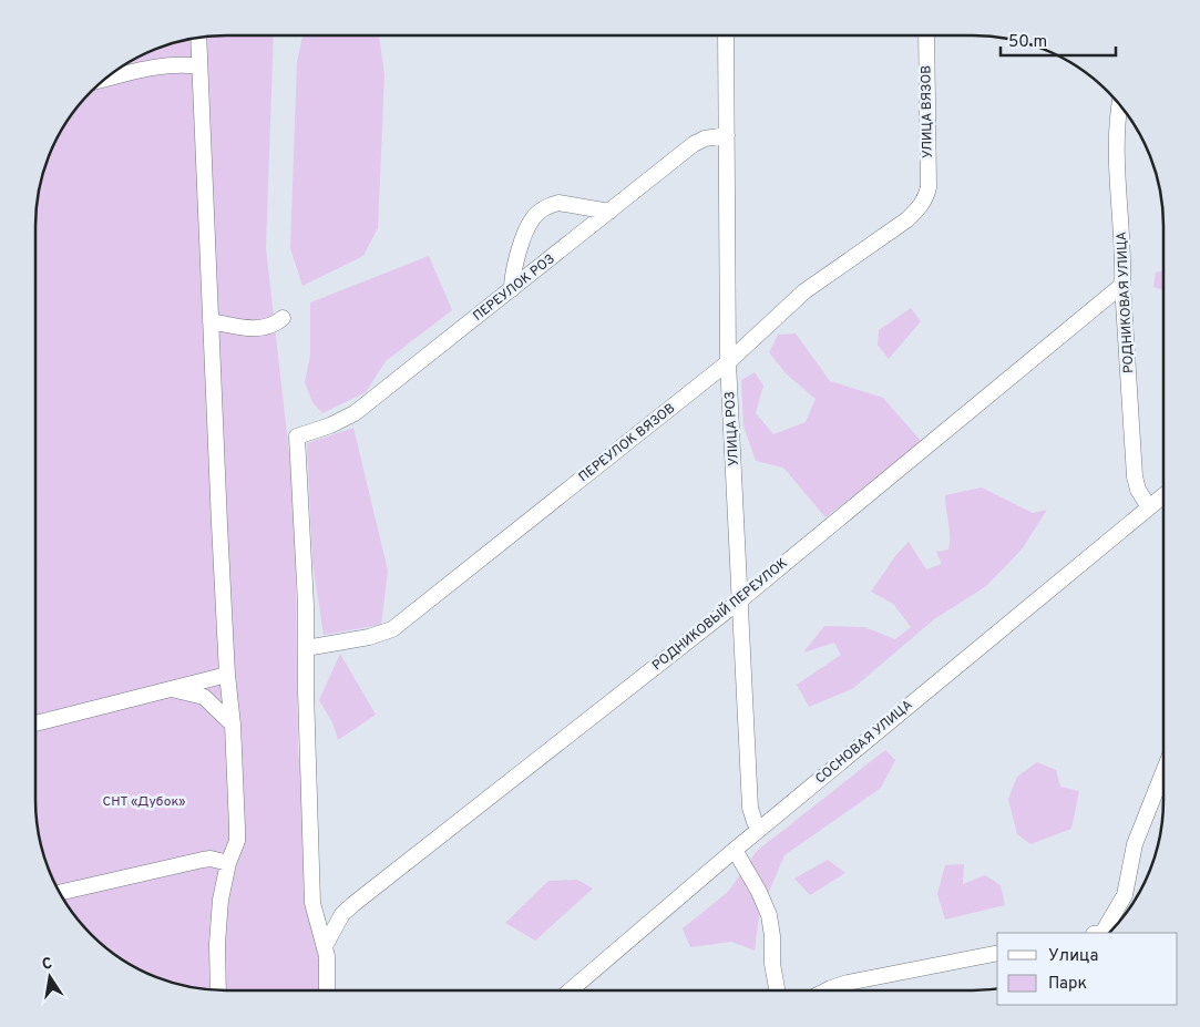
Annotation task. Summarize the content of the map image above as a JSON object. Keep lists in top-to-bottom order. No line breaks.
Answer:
{"streets":{"street":["УЛИЦА ВЯЗОВ","ПЕРЕУЛОК РОЗ","РОДНИКОВАЯ УЛИЦА","УЛИЦА РОЗ","ПЕРЕУЛОК ВЯЗОВ","РОДНИКОВЫЙ ПЕРЕУЛОК","СОСНОВАЯ УЛИЦА"]},"crossings":[["УЛИЦА ВЯЗОВ","ПЕРЕУЛОК ВЯЗОВ"],["ПЕРЕУЛОК РОЗ","УЛИЦА РОЗ"],["ПЕРЕУЛОК РОЗ","ПЕРЕУЛОК ВЯЗОВ"],["РОДНИКОВАЯ УЛИЦА","РОДНИКОВЫЙ ПЕРЕУЛОК"],["РОДНИКОВАЯ УЛИЦА","СОСНОВАЯ УЛИЦА"],["УЛИЦА РОЗ","ПЕРЕУЛОК ВЯЗОВ"],["УЛИЦА РОЗ","РОДНИКОВЫЙ ПЕРЕУЛОК"],["УЛИЦА РОЗ","СОСНОВАЯ УЛИЦА"]],"parks":["СНТ «Дубок»"],"legend":["Улица","Парк"],"scale_bar":"50 m","north":"top"}
